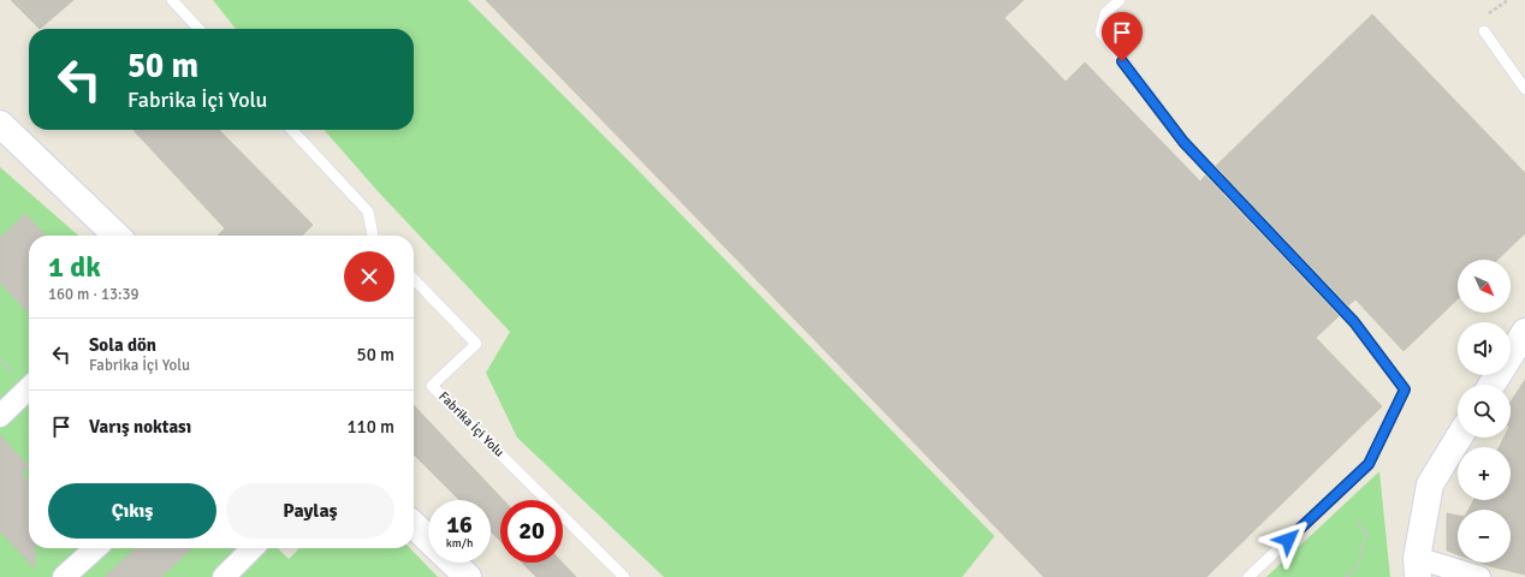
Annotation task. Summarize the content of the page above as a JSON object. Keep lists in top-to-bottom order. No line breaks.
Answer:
{"streets":{"lane":["Fabrika İçi Yolu"]},"north":"bottom right","page":{"turn":["50 m","Fabrika İçi Yolu"],"heading":["1 dk","160 m · 13:39"],"map_buttons":["+","−"],"list":[{"name":"Sola dön","note":"Fabrika İçi Yolu","value":"50 m"},{"name":"Varış noktası","value":"110 m"}],"buttons":["Çıkış","Paylaş"],"speed":"16 km/h","limit":"20"}}
